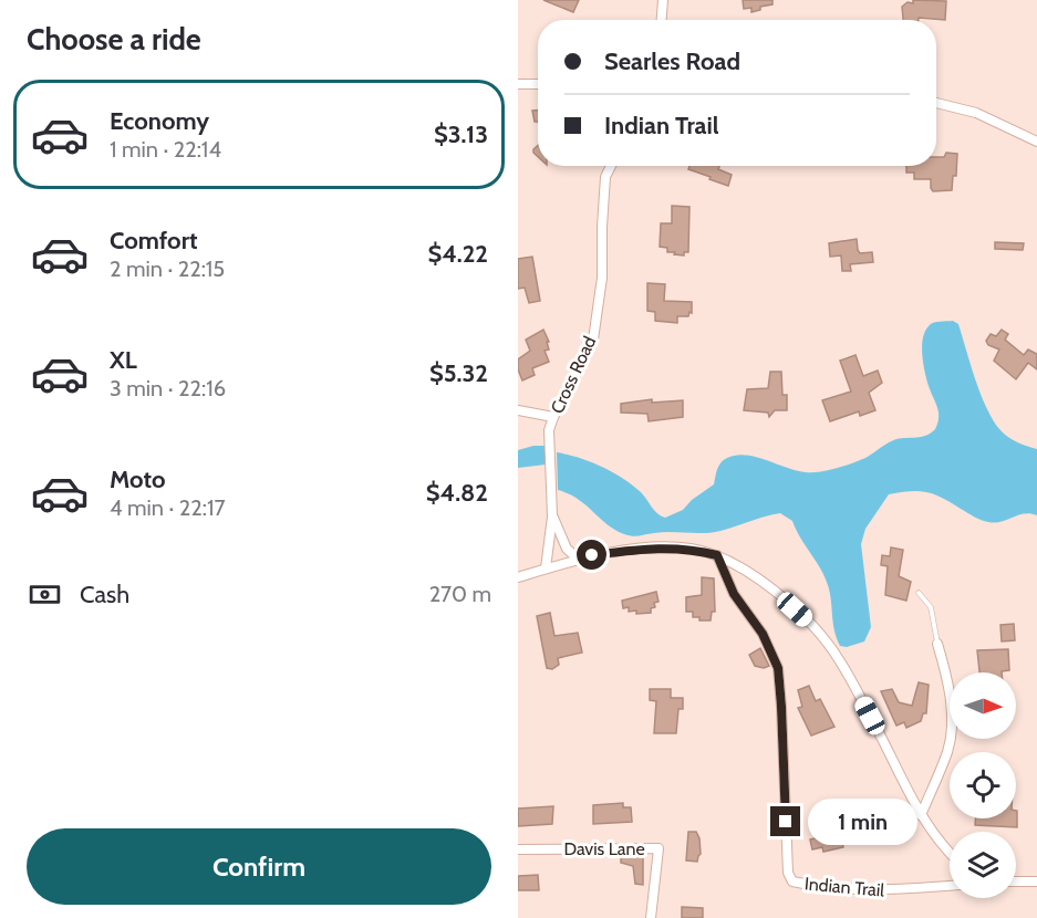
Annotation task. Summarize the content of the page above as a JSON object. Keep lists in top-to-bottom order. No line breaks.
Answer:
{"streets":{"street":["Cross Road","Davis Lane","Indian Trail"]},"north":"right","page":{"heading":"Choose a ride","banner":["Searles Road","Indian Trail"],"list":[{"name":"Economy","note":"1 min · 22:14","value":"$3.13"},{"name":"Comfort","note":"2 min · 22:15","value":"$4.22"},{"name":"XL","note":"3 min · 22:16","value":"$5.32"},{"name":"Moto","note":"4 min · 22:17","value":"$4.82"}],"pay":["Cash","270 m"],"bubble":"1 min","buttons":"Confirm"}}
